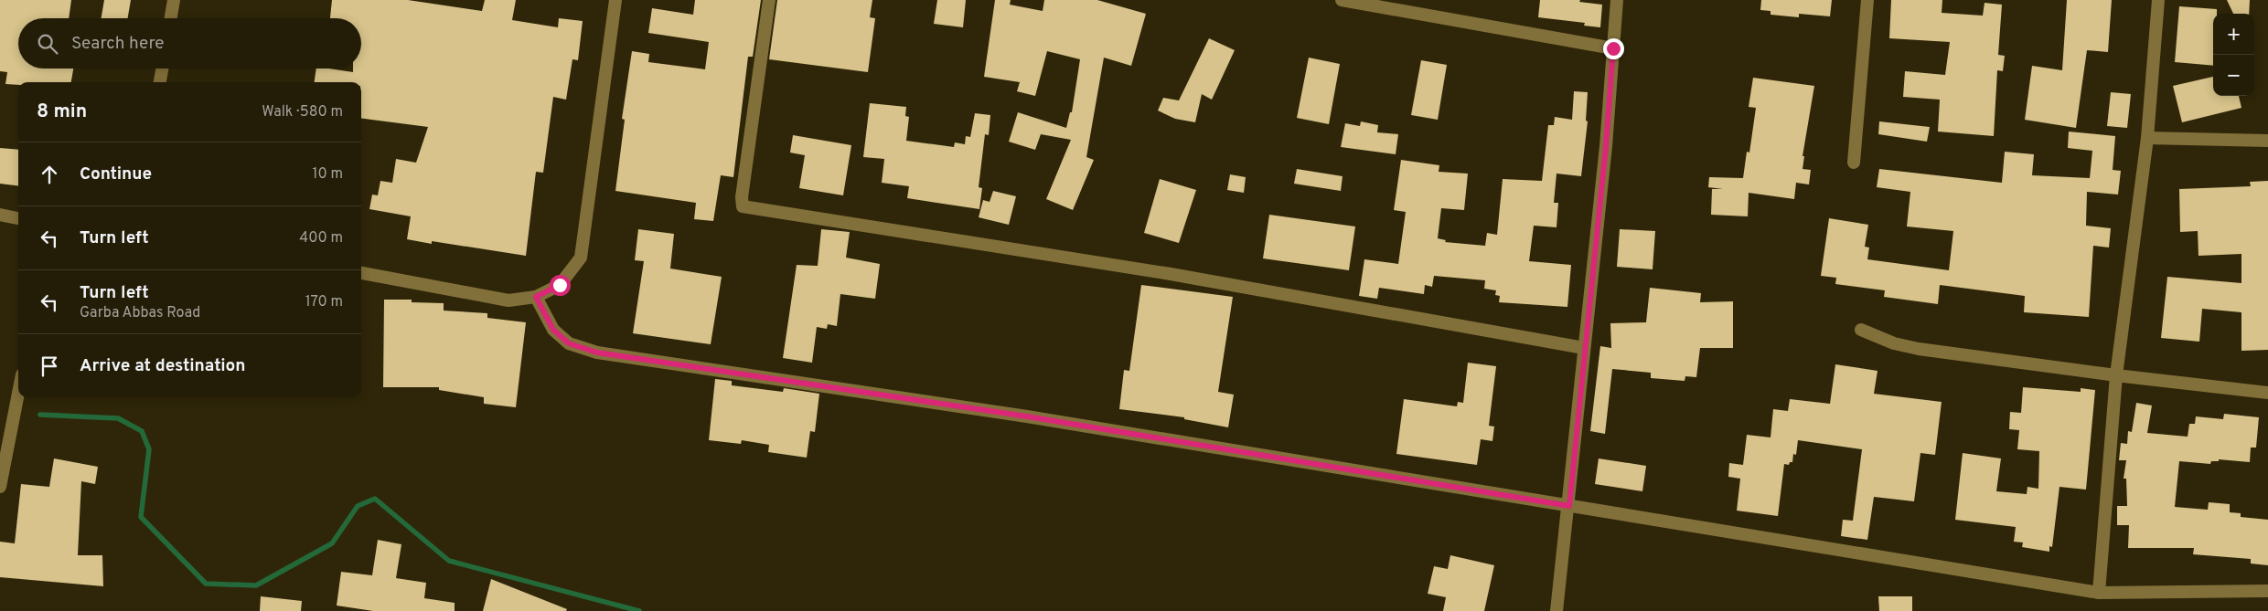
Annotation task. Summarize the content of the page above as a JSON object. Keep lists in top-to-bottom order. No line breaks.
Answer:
{"page":{"map_buttons":["+","−"],"search":"Search here","heading":["8 min","Walk · 580 m"],"list":[["Continue","10 m"],["Turn left","400 m"],["Turn left","Garba Abbas Road","170 m"],"Arrive at destination"]}}
